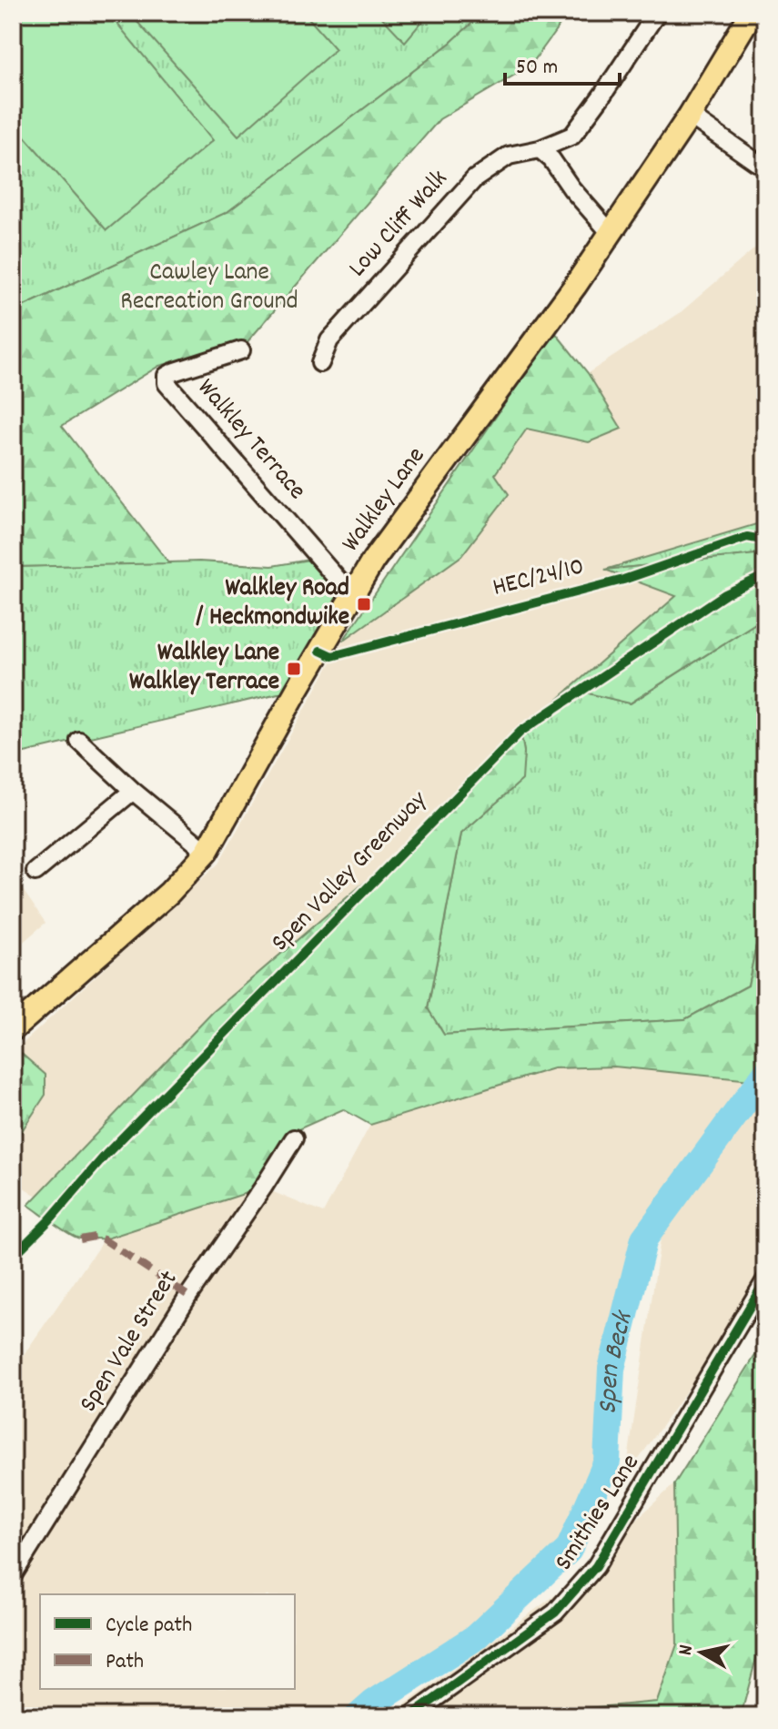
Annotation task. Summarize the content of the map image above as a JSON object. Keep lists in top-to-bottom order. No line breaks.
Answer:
{"streets":{"main road":["Walkley Lane"],"street":["Low Cliff Walk","Walkley Terrace","Spen Vale Street","Smithies Lane"],"cycle path":["HEC/24/10","Spen Valley Greenway"]},"crossings":[["Walkley Terrace","Walkley Lane"]],"water":["Spen Beck"],"parks":["Cawley Lane Recreation Ground"],"places":{"transit":["Walkley Road / Heckmondwike","Walkley Lane Walkley Terrace"]},"legend":["Cycle path","Path"],"scale_bar":"50 m","north":"left"}
